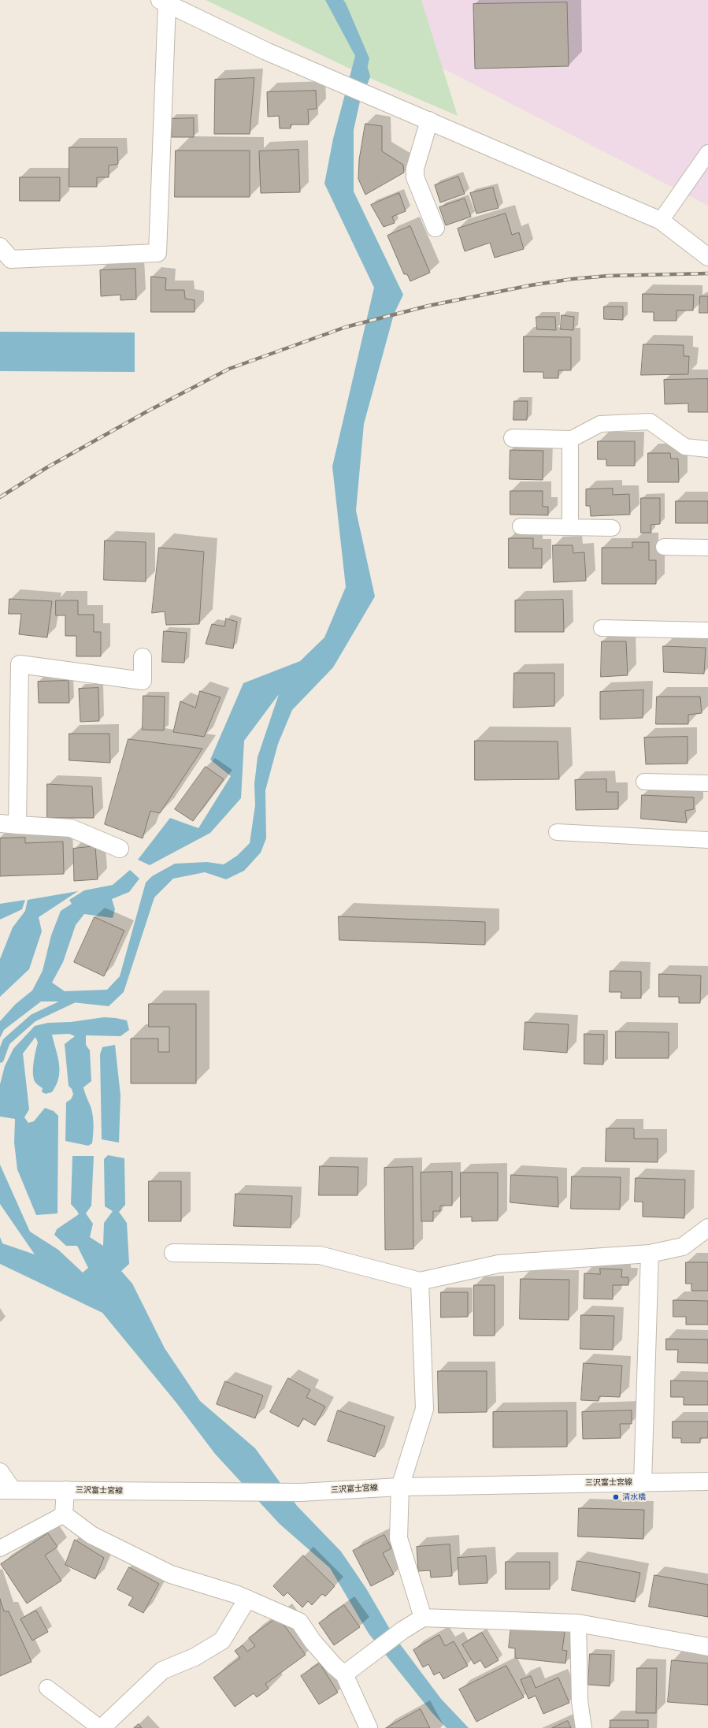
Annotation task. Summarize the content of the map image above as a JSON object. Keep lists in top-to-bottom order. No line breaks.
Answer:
{"streets":{"street":["三沢富士宮線"]},"places":["清水橋"]}
